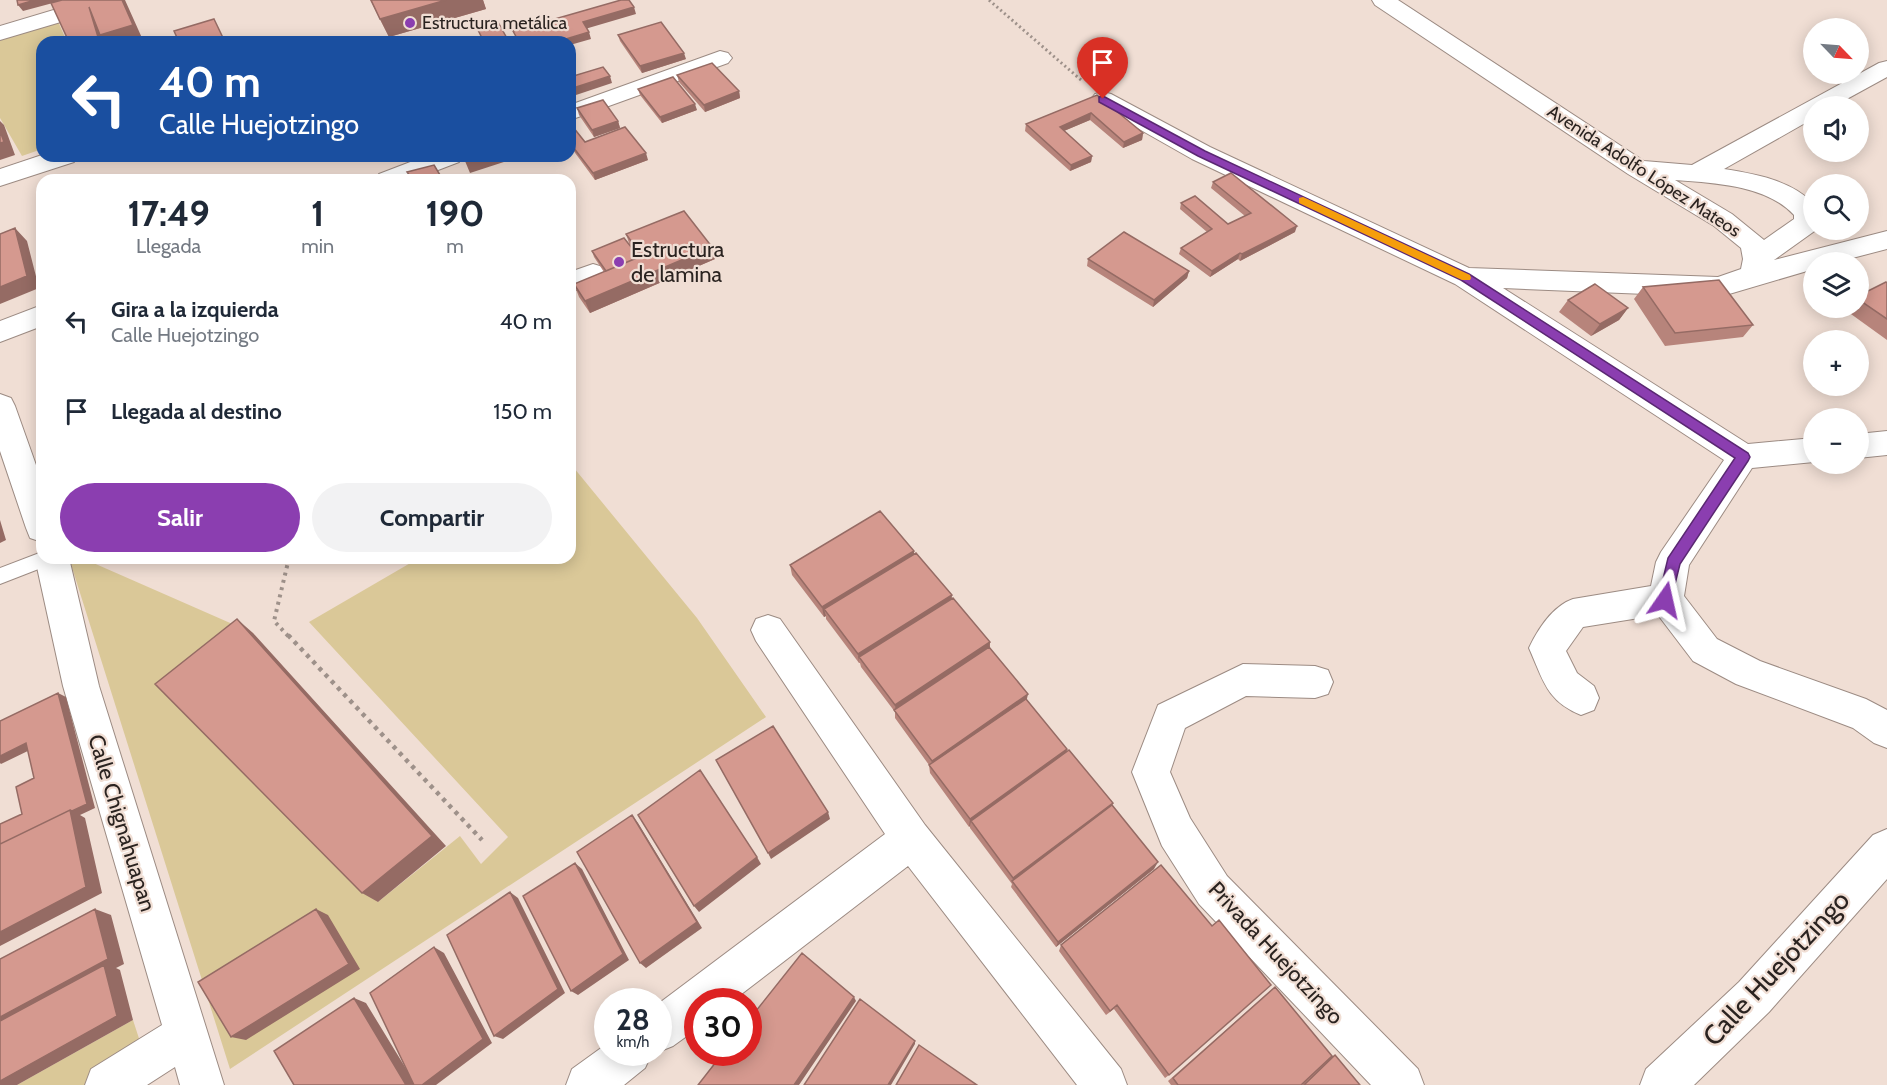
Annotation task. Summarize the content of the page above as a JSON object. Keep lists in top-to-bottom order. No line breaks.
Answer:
{"streets":{"street":["Avenida Adolfo López Mateos","Calle Chignahuapan","Privada Huejotzingo","Calle Huejotzingo"]},"places":["Estructura metálica","Estructura de lamina"],"north":"bottom right","page":{"map_buttons":["+","−"],"turn":["40 m","Calle Huejotzingo"],"eta":["17:49","Llegada","1","min","190","m"],"list":[{"name":"Gira a la izquierda","note":"Calle Huejotzingo","value":"40 m"},{"name":"Llegada al destino","value":"150 m"}],"buttons":["Salir","Compartir"],"speed":"28 km/h","limit":"30"}}
